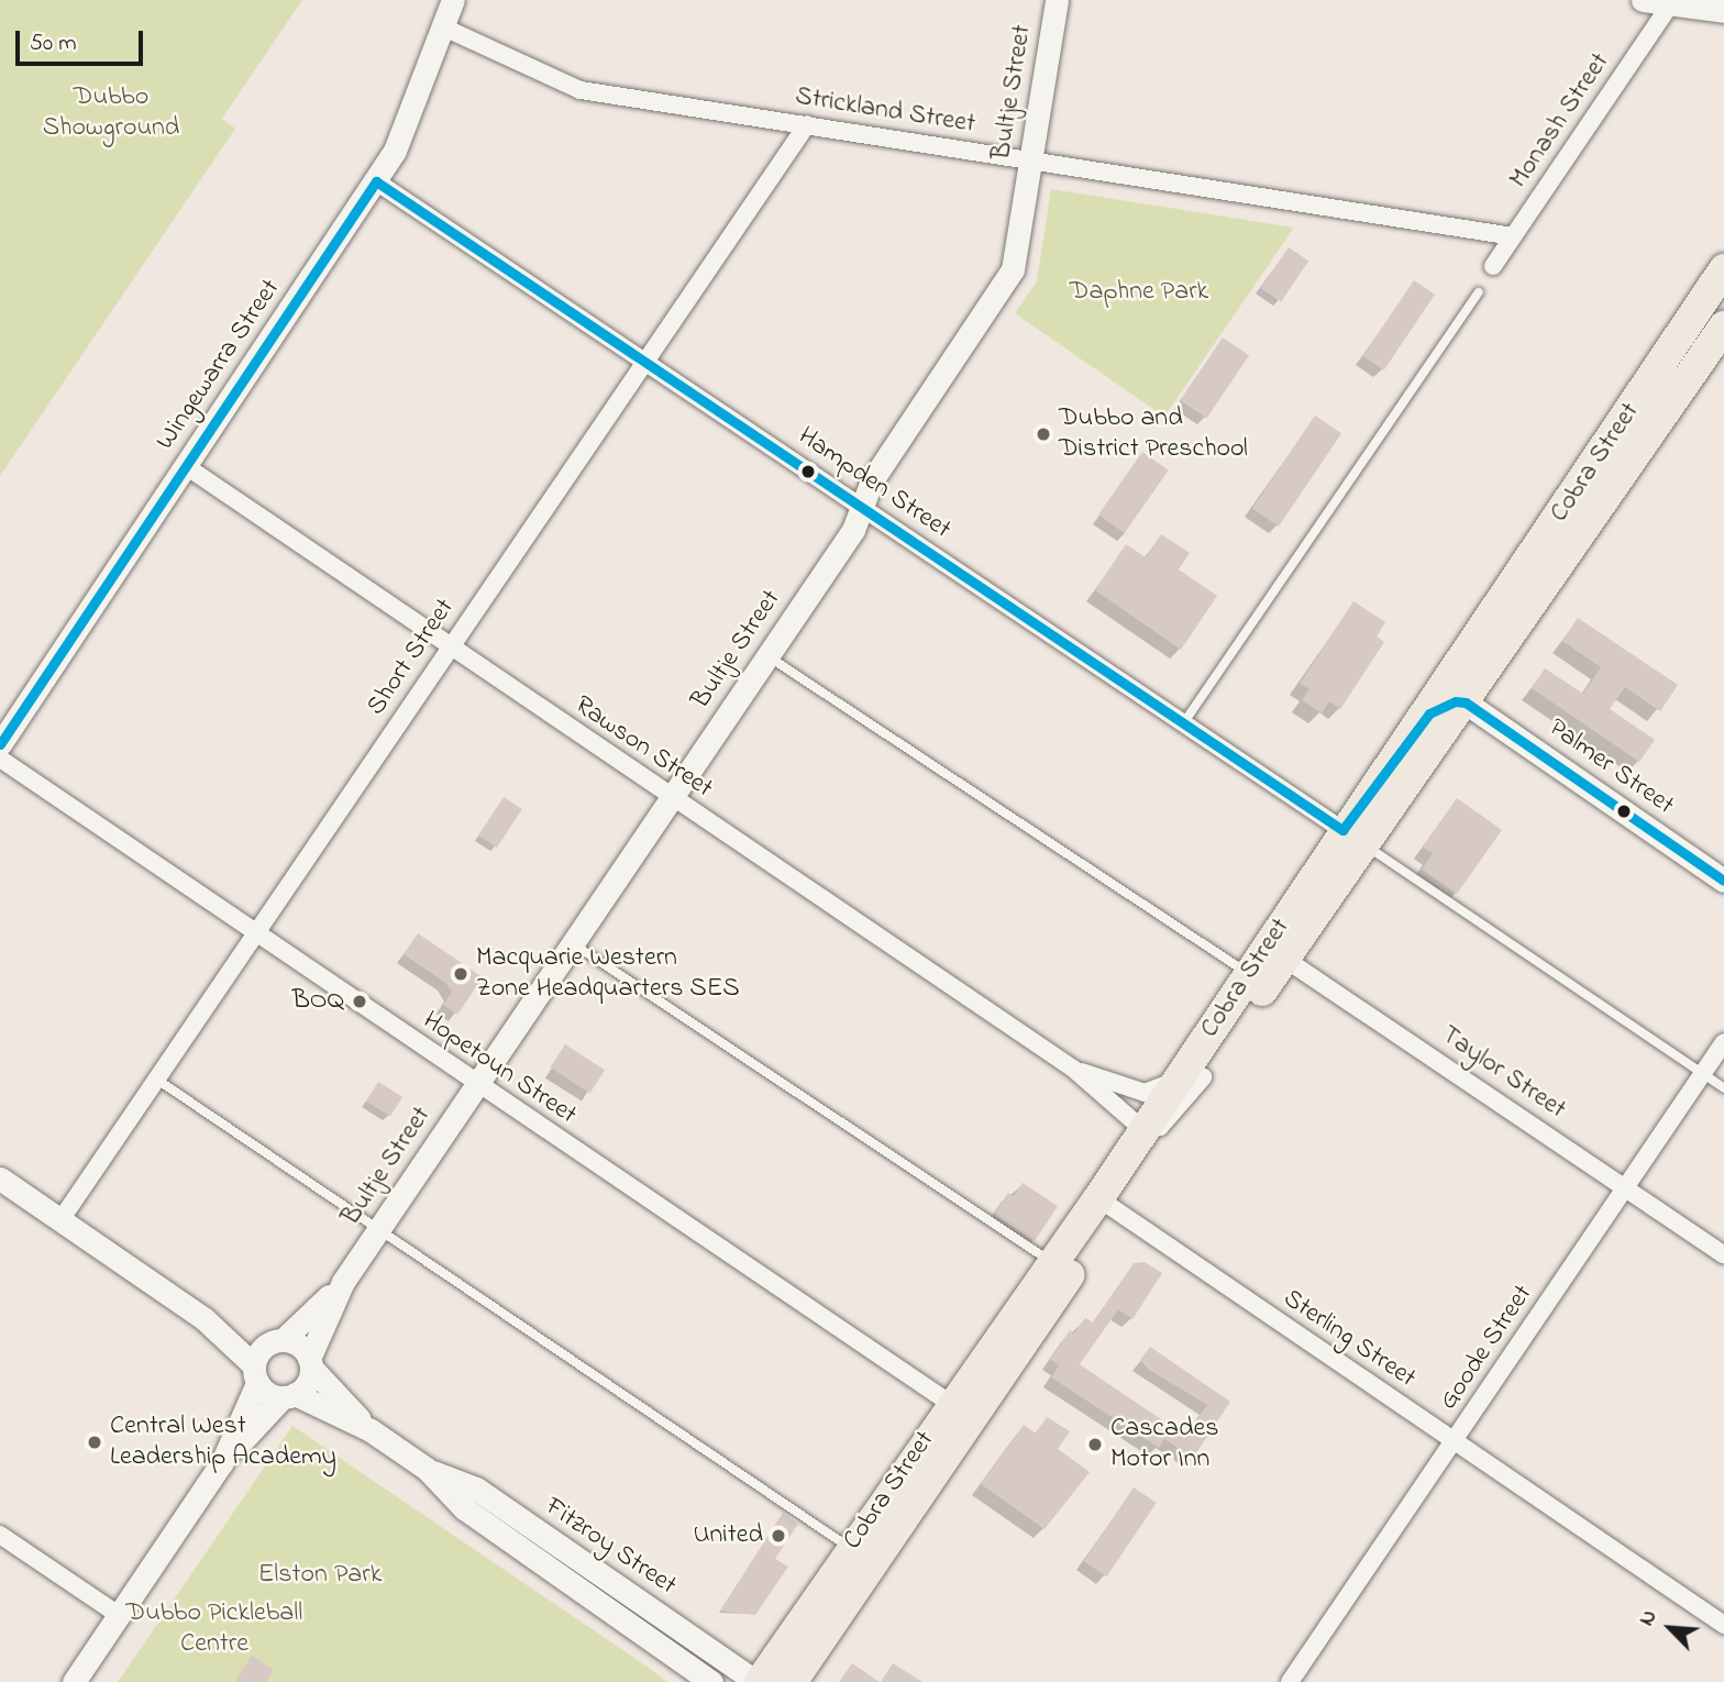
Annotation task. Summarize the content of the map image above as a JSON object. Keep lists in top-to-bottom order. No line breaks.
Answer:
{"streets":{"highway":["Cobra Street"],"street":["Bultje Street","Strickland Street","Monash Street","Wingewarra Street","Hampden Street","Short Street","Rawson Street","Palmer Street","Hopetoun Street","Taylor Street","Sterling Street","Goode Street","Fitzroy Street"]},"crossings":[["Bultje Street","Strickland Street"],["Bultje Street","Hampden Street"],["Bultje Street","Rawson Street"],["Bultje Street","Hopetoun Street"],["Bultje Street","Fitzroy Street"],["Strickland Street","Monash Street"],["Strickland Street","Wingewarra Street"],["Strickland Street","Short Street"],["Wingewarra Street","Hampden Street"],["Wingewarra Street","Rawson Street"],["Cobra Street","Hampden Street"],["Cobra Street","Rawson Street"],["Cobra Street","Palmer Street"],["Cobra Street","Hopetoun Street"],["Cobra Street","Taylor Street"],["Cobra Street","Sterling Street"],["Cobra Street","Fitzroy Street"],["Hampden Street","Short Street"],["Short Street","Rawson Street"],["Short Street","Hopetoun Street"],["Taylor Street","Goode Street"],["Sterling Street","Goode Street"]],"parks":["Dubbo Showground","Daphne Park","Elston Park","Dubbo Pickleball Centre"],"places":["Dubbo and District Preschool","Macquarie Western Zone Headquarters SES","BOQ","Central West Leadership Academy","Cascades Motor Inn","United"],"scale_bar":"50 m","north":"top left"}
